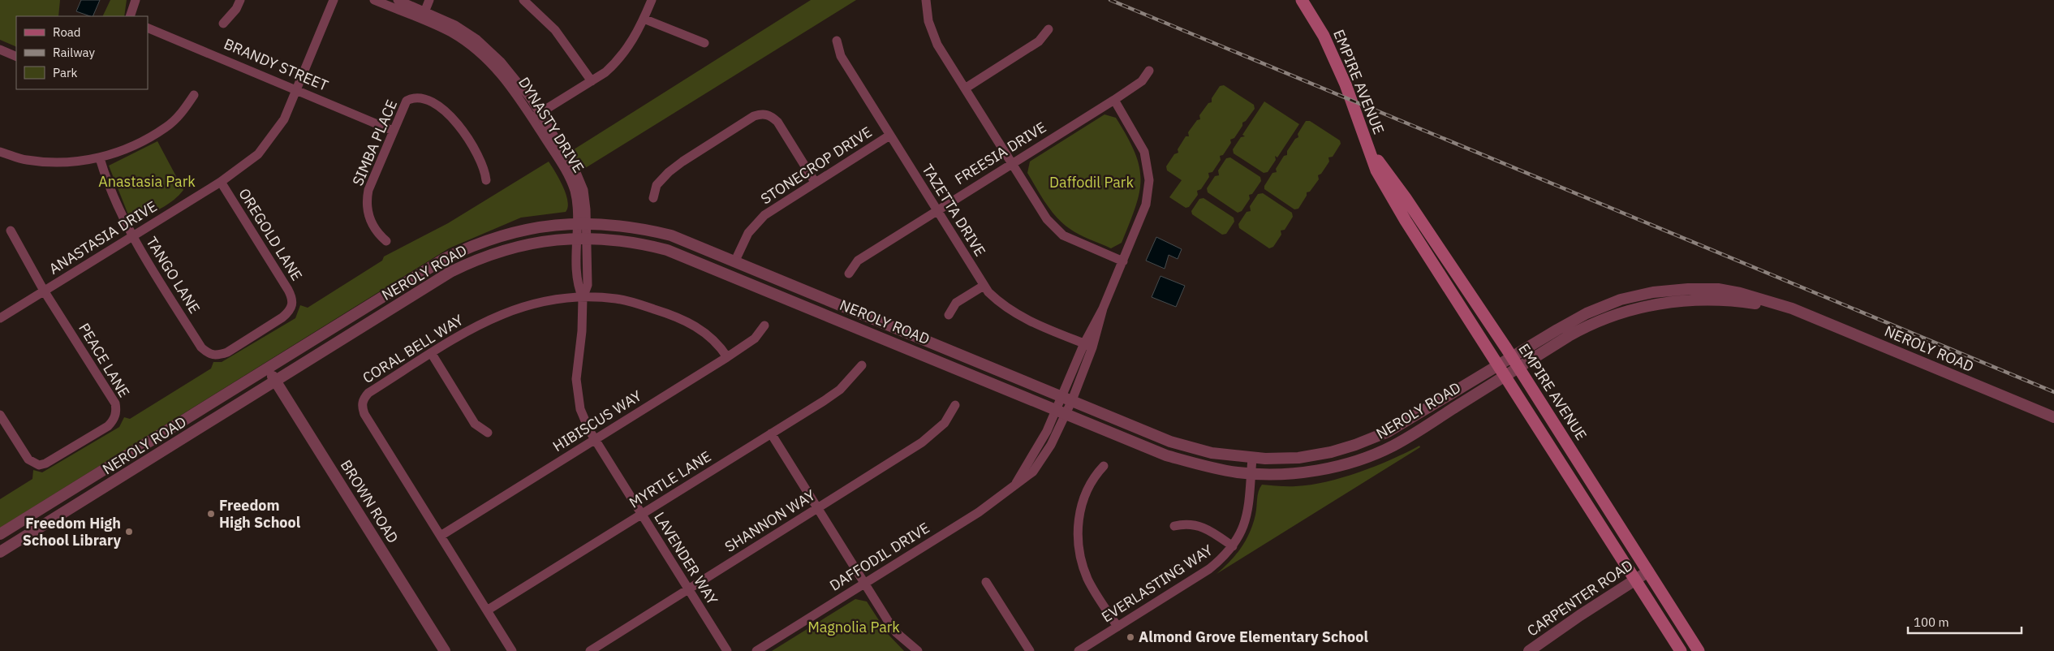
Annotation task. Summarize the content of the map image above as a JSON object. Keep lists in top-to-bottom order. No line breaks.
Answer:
{"streets":{"main road":["EMPIRE AVENUE"],"street":["BRANDY STREET","DYNASTY DRIVE","SIMBA PLACE","FREESIA DRIVE","STONECROP DRIVE","TAZETTA DRIVE","OREGOLD LANE","ANASTASIA DRIVE","NEROLY ROAD","TANGO LANE","CORAL BELL WAY","PEACE LANE","HIBISCUS WAY","MYRTLE LANE","BROWN ROAD","SHANNON WAY","DAFFODIL DRIVE","LAVENDER WAY","EVERLASTING WAY","CARPENTER ROAD"]},"crossings":[["BRANDY STREET","SIMBA PLACE"],["BRANDY STREET","ANASTASIA DRIVE"],["EMPIRE AVENUE","NEROLY ROAD"],["EMPIRE AVENUE","CARPENTER ROAD"],["DYNASTY DRIVE","NEROLY ROAD"],["DYNASTY DRIVE","CORAL BELL WAY"],["DYNASTY DRIVE","LAVENDER WAY"],["FREESIA DRIVE","TAZETTA DRIVE"],["FREESIA DRIVE","DAFFODIL DRIVE"],["STONECROP DRIVE","TAZETTA DRIVE"],["STONECROP DRIVE","NEROLY ROAD"],["TAZETTA DRIVE","DAFFODIL DRIVE"],["OREGOLD LANE","ANASTASIA DRIVE"],["OREGOLD LANE","TANGO LANE"],["ANASTASIA DRIVE","TANGO LANE"],["ANASTASIA DRIVE","PEACE LANE"],["NEROLY ROAD","BROWN ROAD"],["NEROLY ROAD","DAFFODIL DRIVE"],["NEROLY ROAD","EVERLASTING WAY"],["CORAL BELL WAY","HIBISCUS WAY"],["CORAL BELL WAY","MYRTLE LANE"],["CORAL BELL WAY","LAVENDER WAY"],["HIBISCUS WAY","LAVENDER WAY"],["MYRTLE LANE","LAVENDER WAY"],["SHANNON WAY","LAVENDER WAY"]],"parks":["Anastasia Park","Daffodil Park","Magnolia Park"],"places":["Freedom High School","Freedom High School Library","Almond Grove Elementary School"],"legend":["Road","Railway","Park"],"scale_bar":"100 m"}
